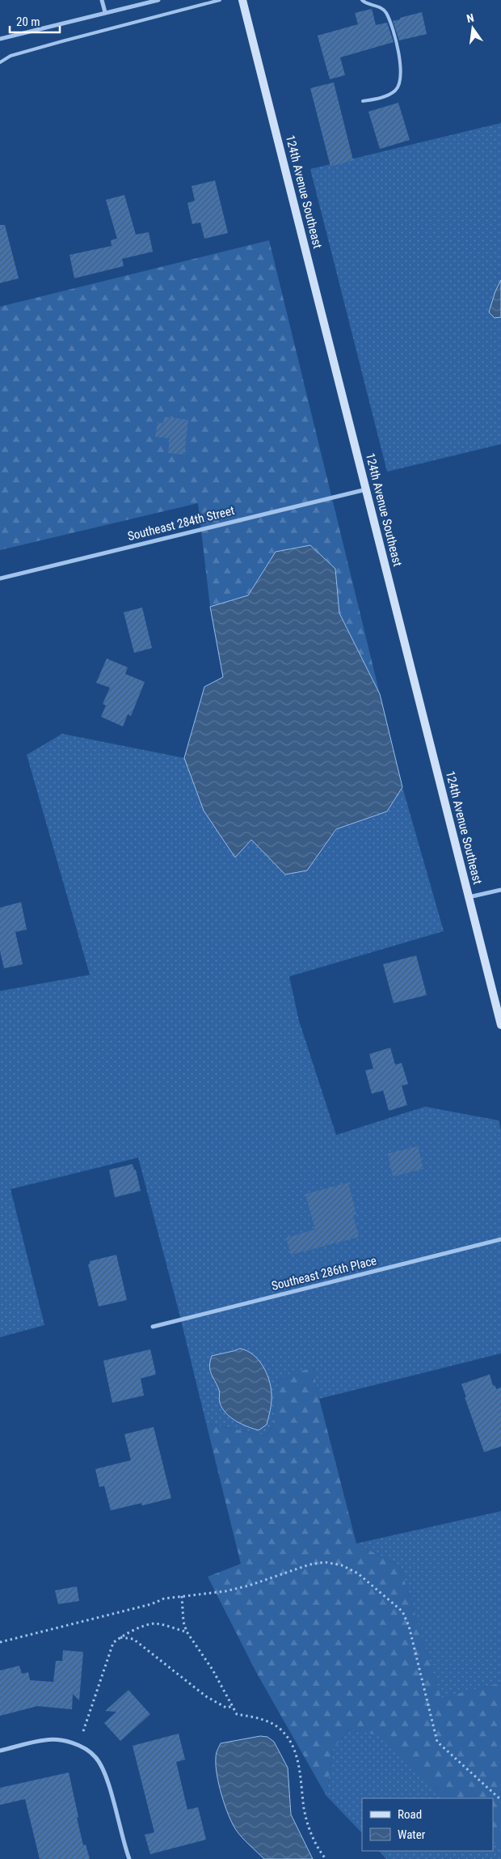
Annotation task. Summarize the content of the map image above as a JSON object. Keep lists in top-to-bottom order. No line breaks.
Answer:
{"streets":{"street":["124th Avenue Southeast","Southeast 284th Street","Southeast 286th Place"]},"crossings":[["124th Avenue Southeast","Southeast 284th Street"]],"legend":["Road","Water"],"scale_bar":"20 m","north":"top"}
